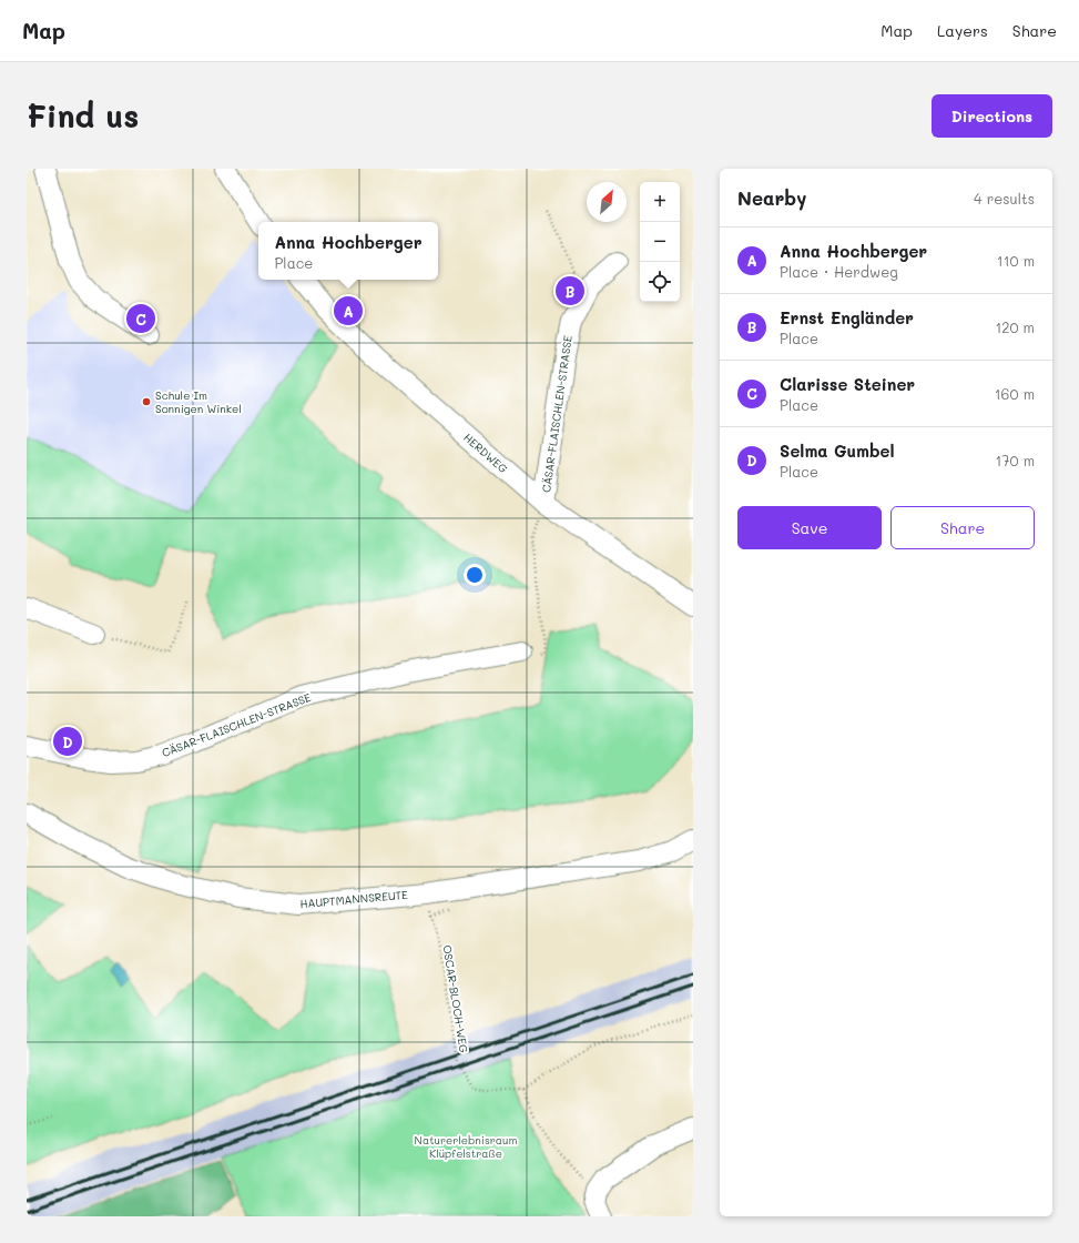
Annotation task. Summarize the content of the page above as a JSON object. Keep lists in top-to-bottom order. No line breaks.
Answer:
{"streets":{"street":["CÄSAR-FLAISCHLEN-STRASSE","HERDWEG","HAUPTMANNSREUTE"],"path":["OSCAR-BLOCH-WEG"]},"crossings":[["CÄSAR-FLAISCHLEN-STRASSE","HERDWEG"]],"parks":["Naturerlebnisraum Klüpfelstraße"],"places":["Schule Im Sonnigen Winkel"],"north":"top right","page":{"header":"Map","nav":["Map","Layers","Share"],"buttons":["Directions",["Save","Share"]],"title":"Find us","heading":["Nearby","4 results"],"map_buttons":["+","−"],"popup":["Anna Hochberger","Place"],"list":[{"mark":"A","name":"Anna Hochberger","note":"Place · Herdweg","value":"110 m"},{"mark":"B","name":"Ernst Engländer","note":"Place","value":"120 m"},{"mark":"C","name":"Clarisse Steiner","note":"Place","value":"160 m"},{"mark":"D","name":"Selma Gumbel","note":"Place","value":"170 m"}],"pins":["B","A","C","D"]}}
